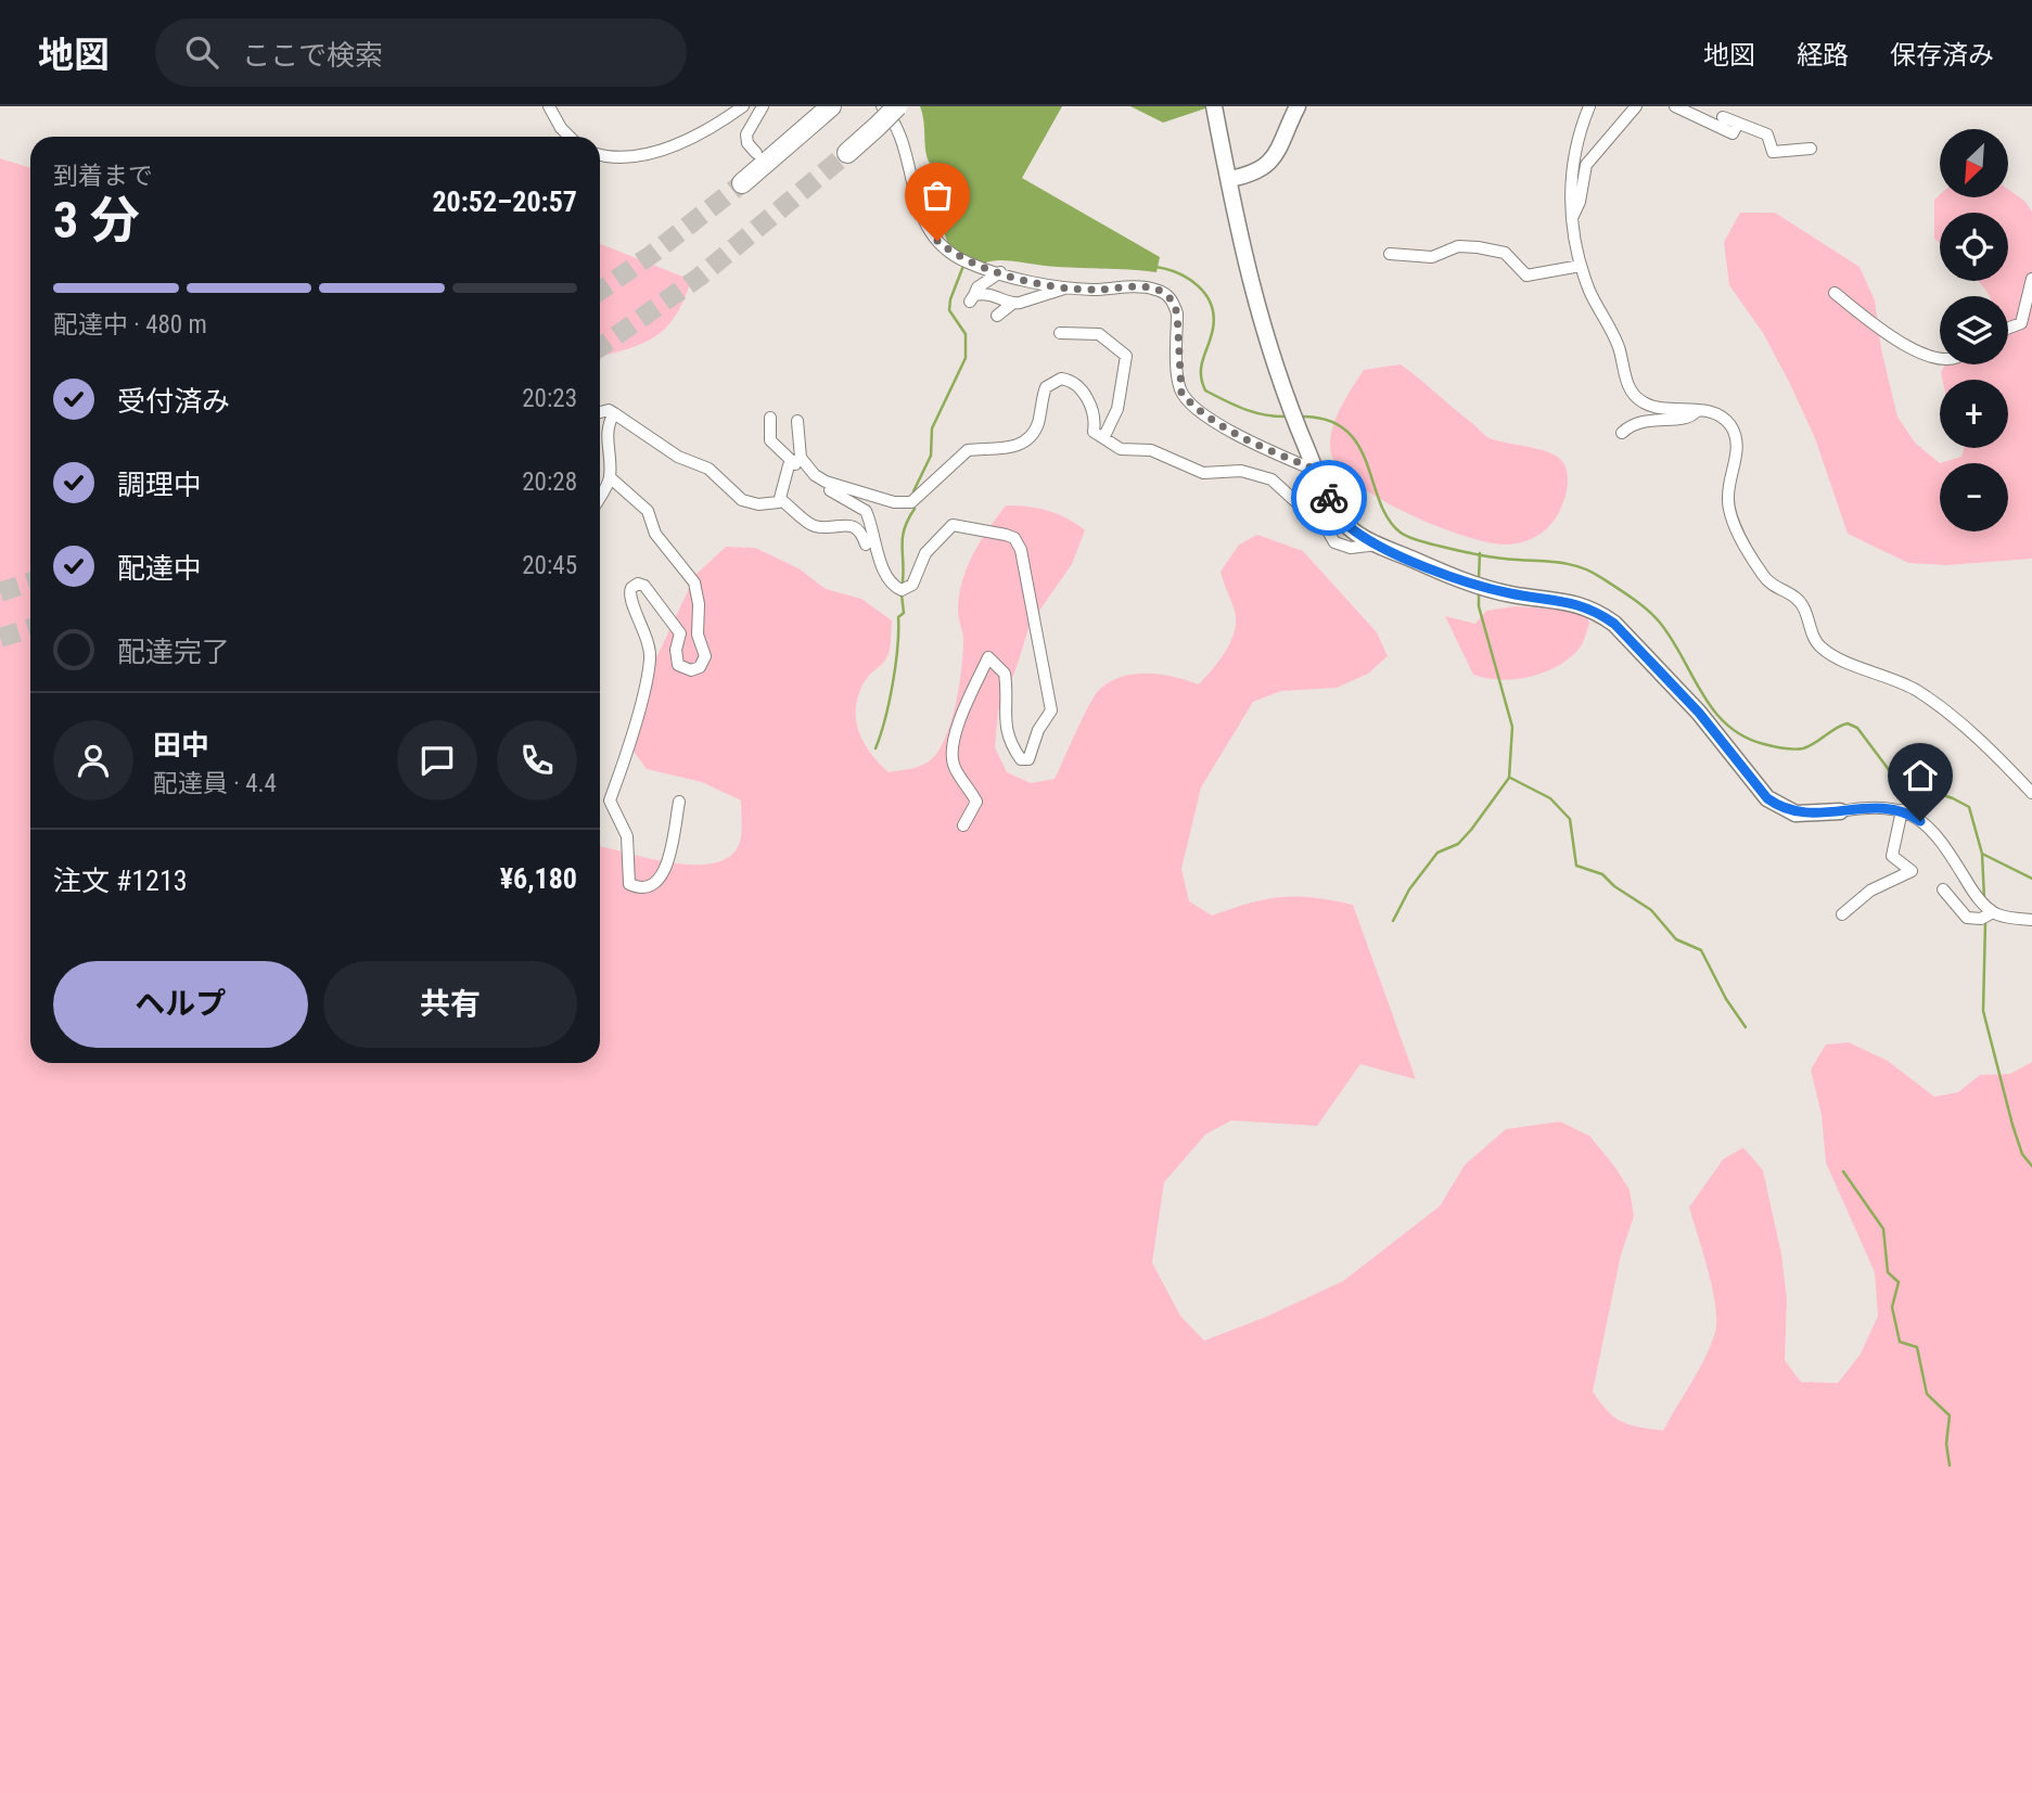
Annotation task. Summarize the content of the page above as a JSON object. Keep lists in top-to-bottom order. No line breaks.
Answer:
{"north":"bottom left","page":{"header":"地図","search":"ここで検索","nav":["地図","経路","保存済み"],"map_buttons":["+","−"],"heading":["3 分","到着まで","20:52–20:57"],"panel":["田中","配達員 · 4.4","注文 #1213","¥6,180"],"bar":"配達中 · 480 m","list":[["受付済み","20:23"],["調理中","20:28"],["配達中","20:45"],"配達完了"],"buttons":["ヘルプ","共有"]}}
